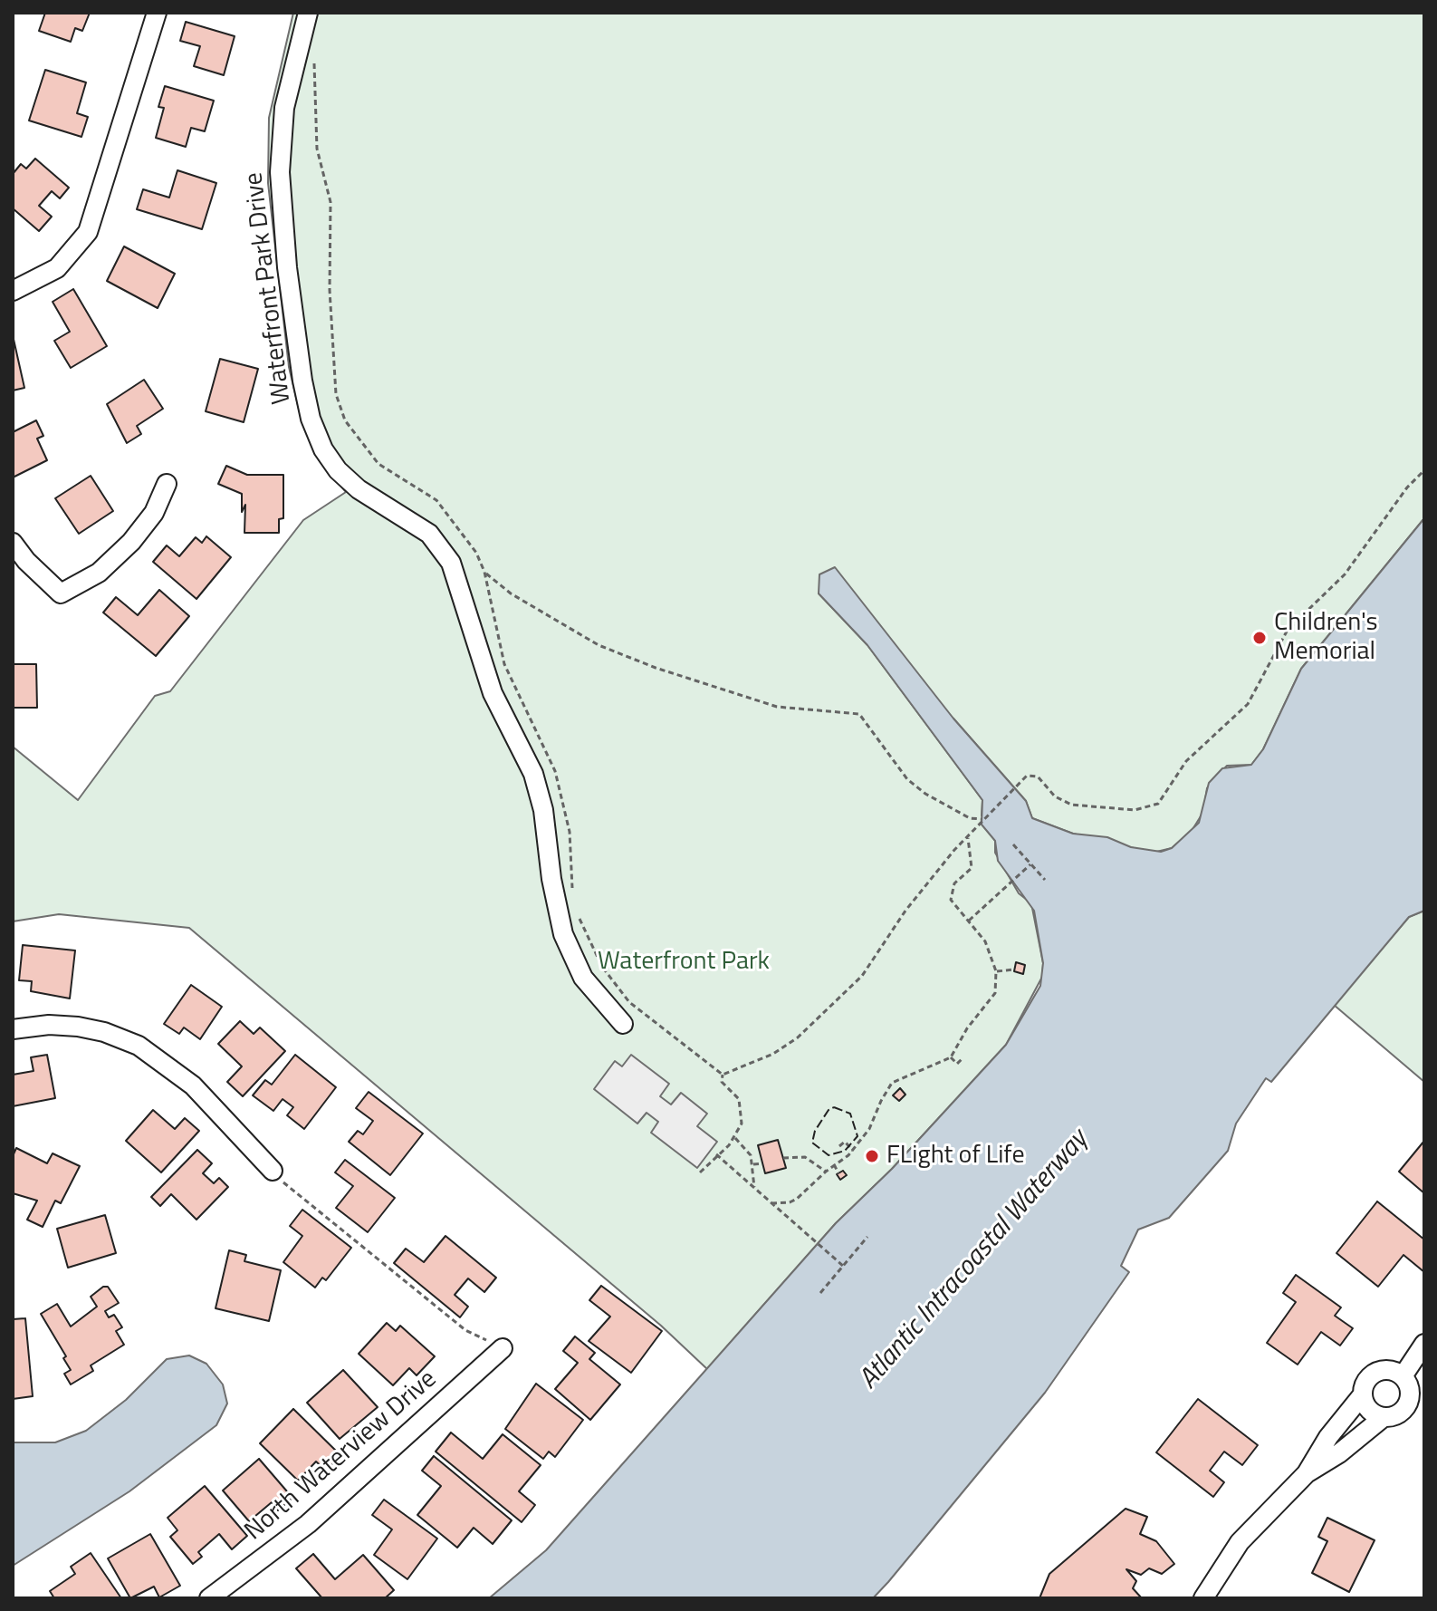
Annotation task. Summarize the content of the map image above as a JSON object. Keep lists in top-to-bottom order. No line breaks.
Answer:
{"streets":{"street":["Waterfront Park Drive","North Waterview Drive"]},"water":["Atlantic Intracoastal Waterway"],"parks":["Waterfront Park"],"places":["Children's Memorial","FLight of Life"]}
